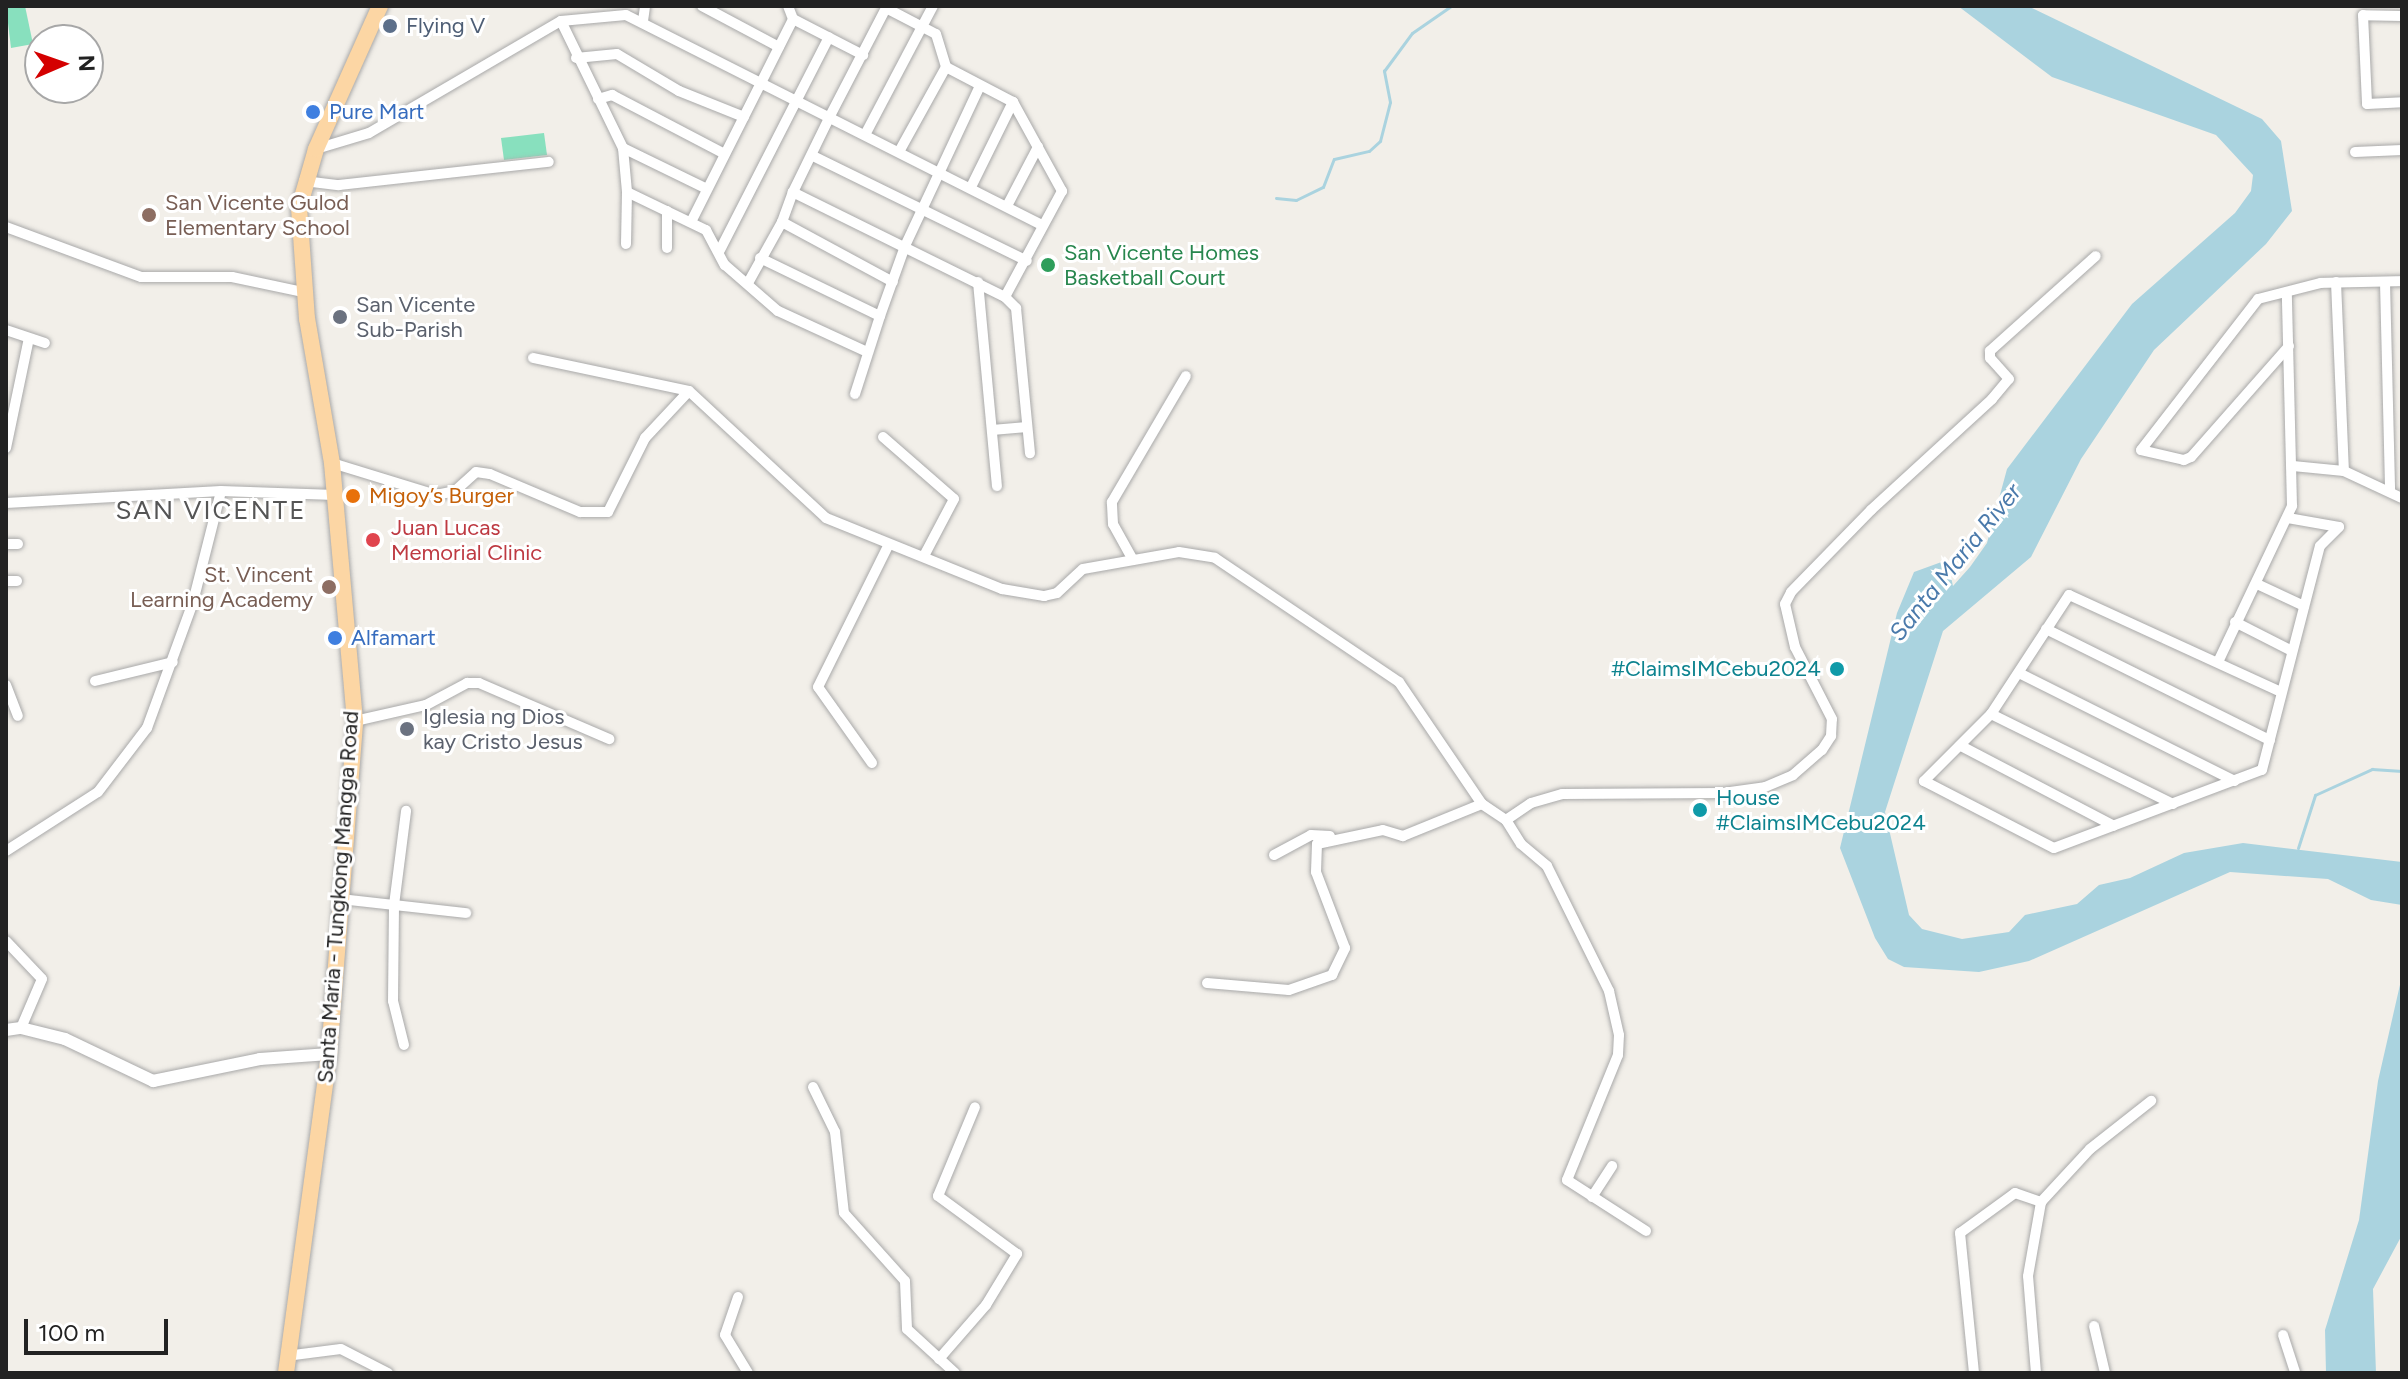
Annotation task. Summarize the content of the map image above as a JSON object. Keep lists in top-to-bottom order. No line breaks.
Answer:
{"streets":{"main road":["Santa Maria - Tungkong Mangga Road"]},"districts":["SAN VICENTE"],"water":["Santa Maria River"],"places":["Flying V","Pure Mart","San Vicente Gulod Elementary School","San Vicente Homes Basketball Court","San Vicente Sub-Parish","Migoy’s Burger","Juan Lucas Memorial Clinic","St. Vincent Learning Academy","Alfamart","#ClaimsIMCebu2024","Iglesia ng Dios kay Cristo Jesus","House #ClaimsIMCebu2024"],"scale_bar":"100 m","north":"right"}
